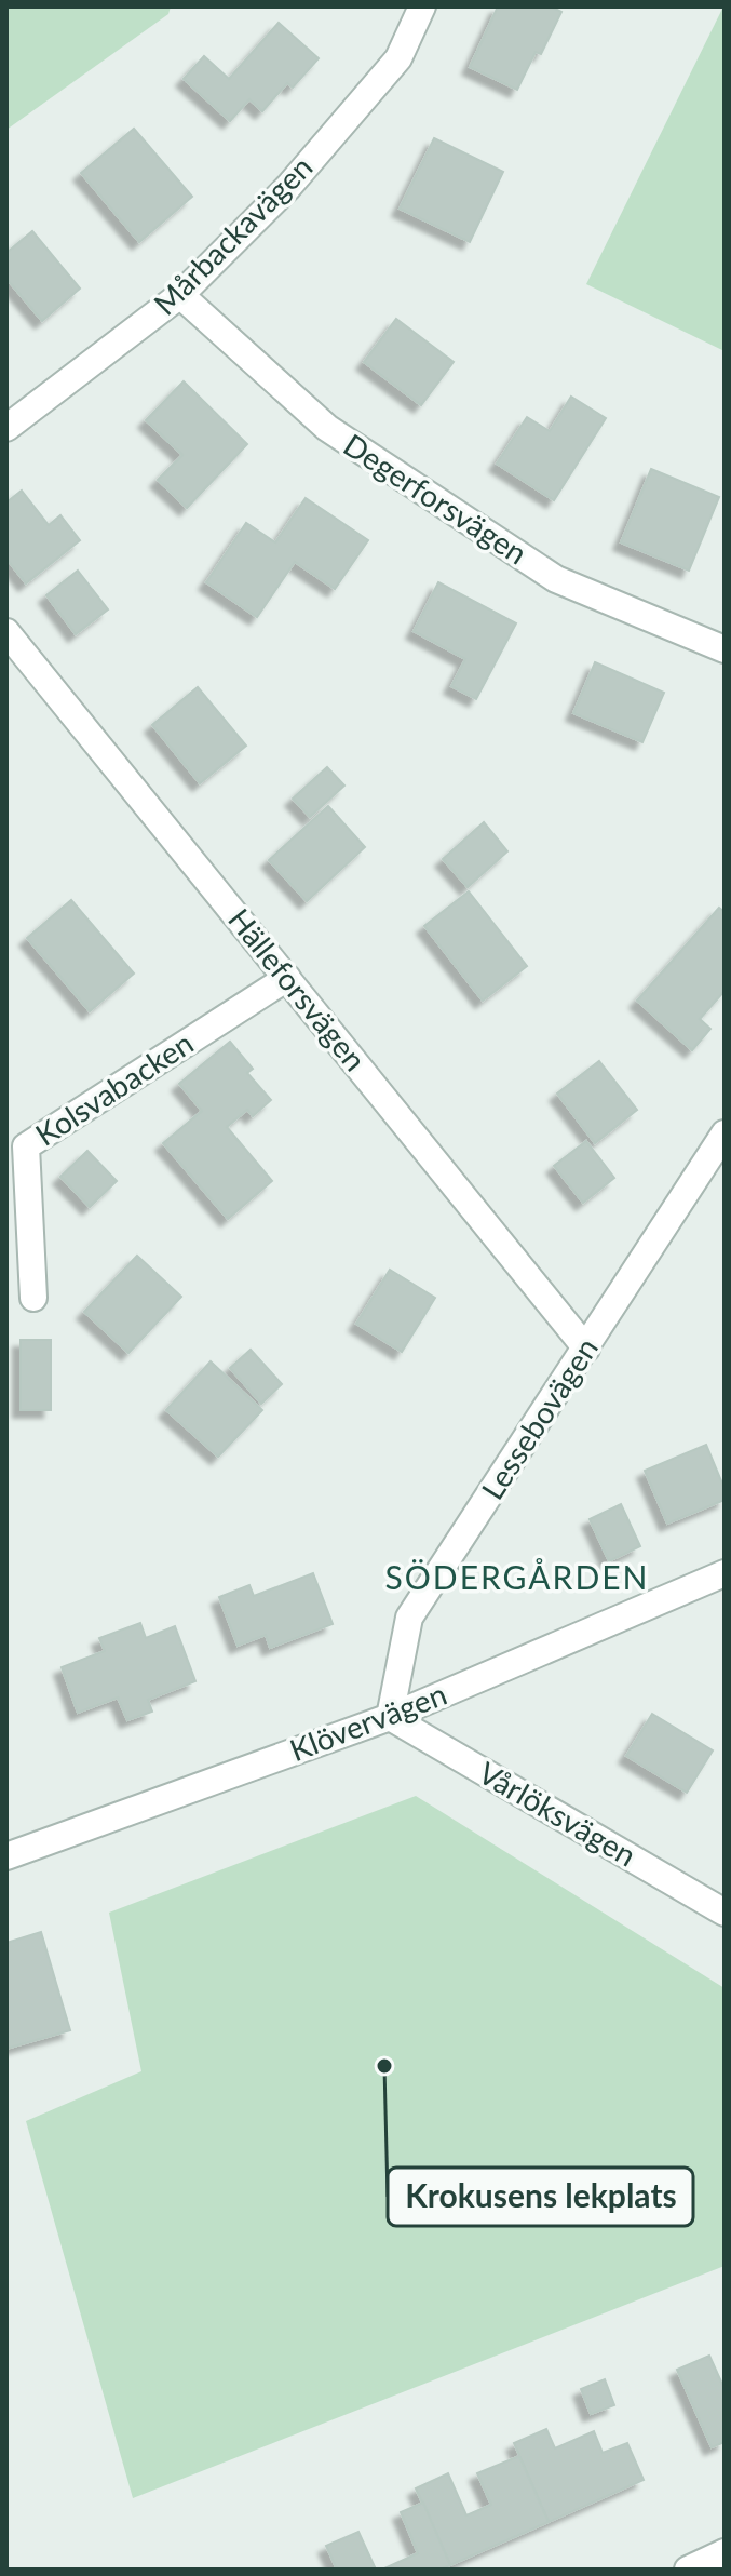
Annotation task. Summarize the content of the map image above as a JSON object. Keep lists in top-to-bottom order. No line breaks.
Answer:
{"streets":{"street":["Mårbackavägen","Degerforsvägen","Hälleforsvägen","Kolsvabacken","Lessebovägen","Klövervägen","Vårlöksvägen"]},"crossings":[["Mårbackavägen","Degerforsvägen"],["Hälleforsvägen","Kolsvabacken"],["Hälleforsvägen","Lessebovägen"],["Lessebovägen","Klövervägen"],["Lessebovägen","Vårlöksvägen"],["Klövervägen","Vårlöksvägen"]],"districts":["SÖDERGÅRDEN"],"places":["Krokusens lekplats"]}
